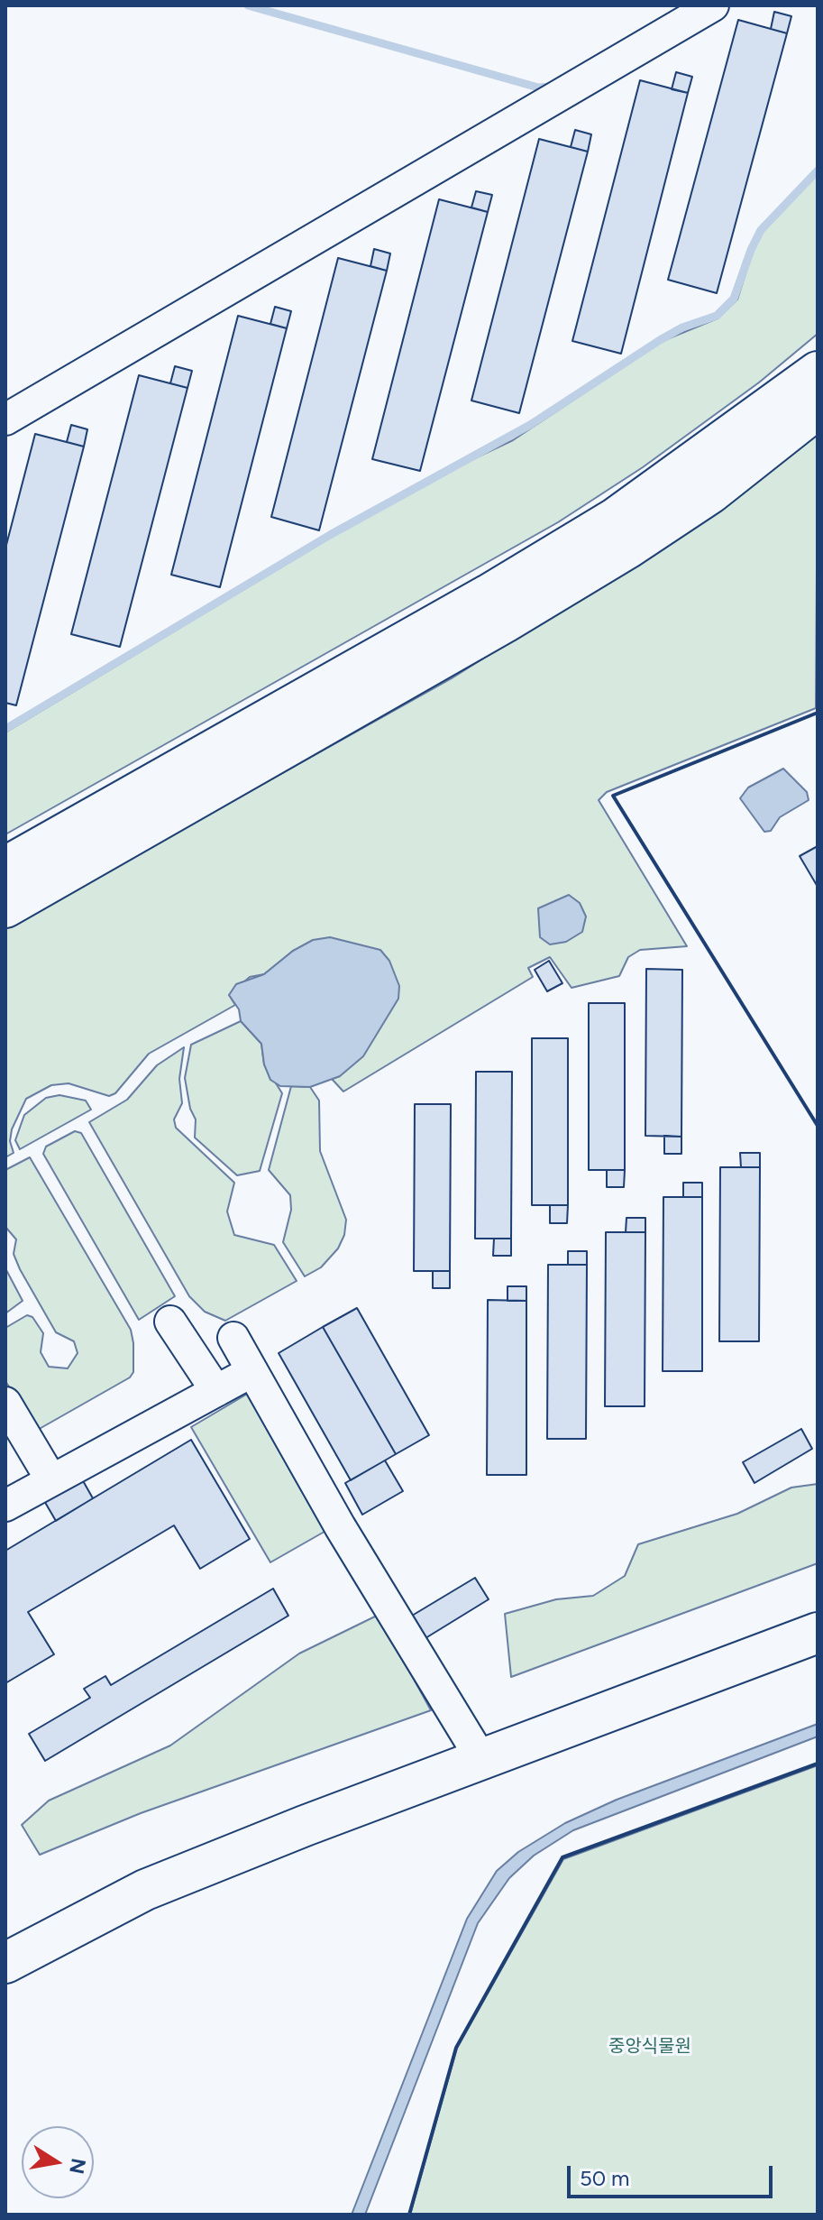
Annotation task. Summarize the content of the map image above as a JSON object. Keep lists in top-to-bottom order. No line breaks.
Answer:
{"parks":["중앙식물원"],"scale_bar":"50 m","north":"right"}
